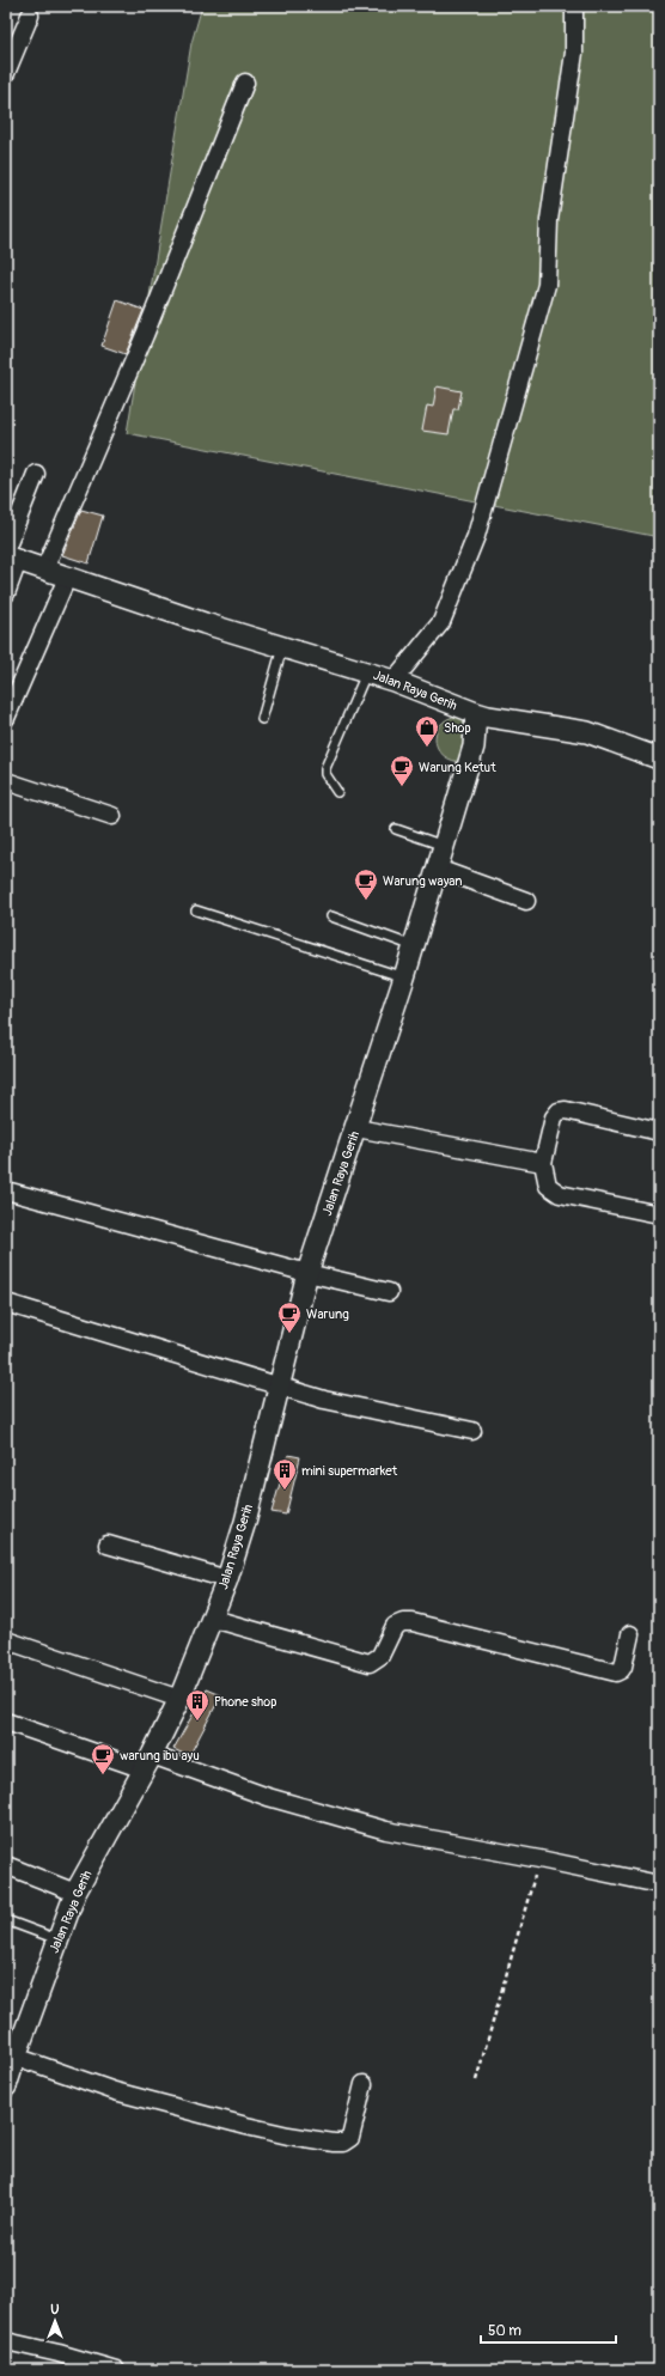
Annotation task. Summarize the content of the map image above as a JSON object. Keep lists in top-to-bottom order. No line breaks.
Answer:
{"streets":{"street":["Jalan Raya Gerih"]},"places":{"shop":["Shop"],"cafe":["Warung Ketut","Warung wayan","Warung","warung ibu ayu"],"building":["mini supermarket","Phone shop"]},"scale_bar":"50 m","north":"top"}
